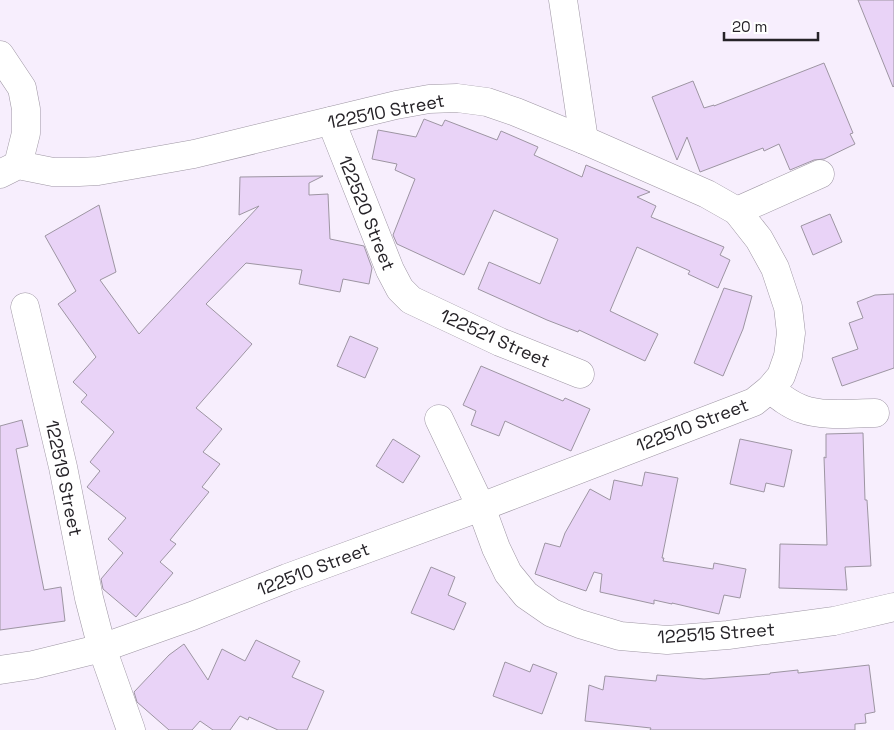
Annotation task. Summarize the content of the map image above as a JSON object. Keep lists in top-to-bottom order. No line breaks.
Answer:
{"streets":{"street":["122510 Street","122520 Street","122521 Street","122519 Street","122515 Street"]},"crossings":[["122510 Street","122520 Street"],["122510 Street","122519 Street"],["122510 Street","122515 Street"],["122520 Street","122521 Street"]],"scale_bar":"20 m"}
